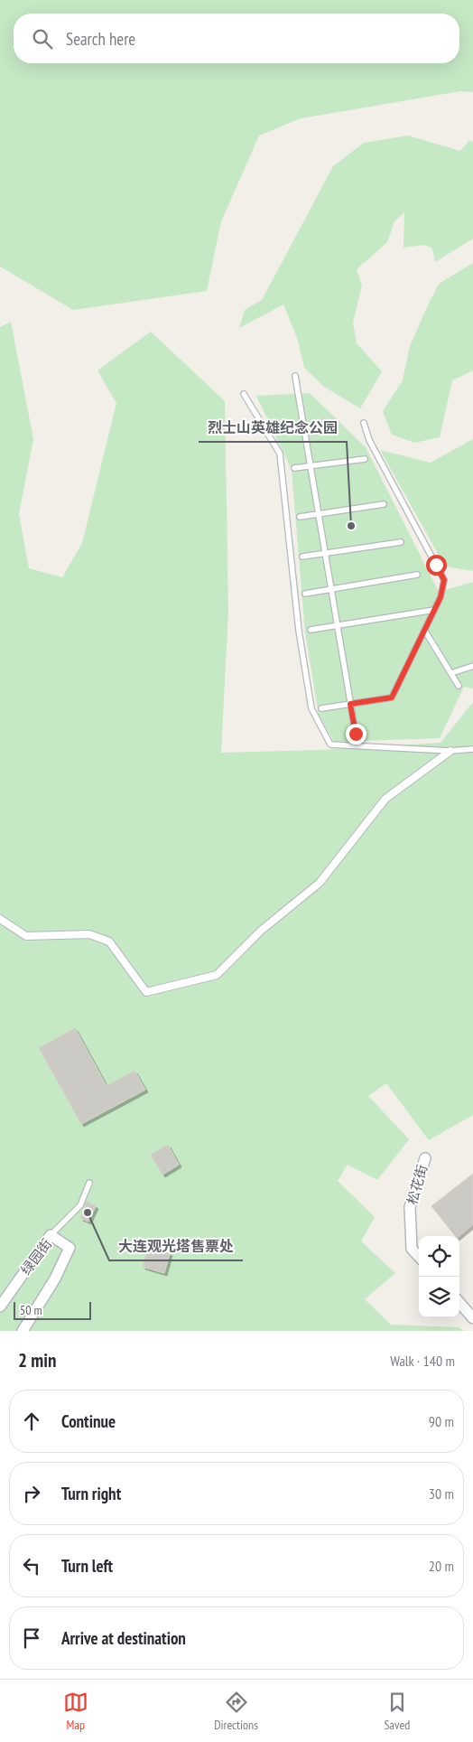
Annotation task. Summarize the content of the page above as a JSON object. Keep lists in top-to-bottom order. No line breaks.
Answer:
{"streets":{"street":["松花街","绿园街"]},"places":["烈士山英雄纪念公园","大连观光塔售票处"],"scale_bar":"50 m","page":{"search":"Search here","scale":"50 m","heading":["2 min","Walk · 140 m"],"list":[["Continue","90 m"],["Turn right","30 m"],["Turn left","20 m"],"Arrive at destination"],"nav":["Map","Directions","Saved"]}}
